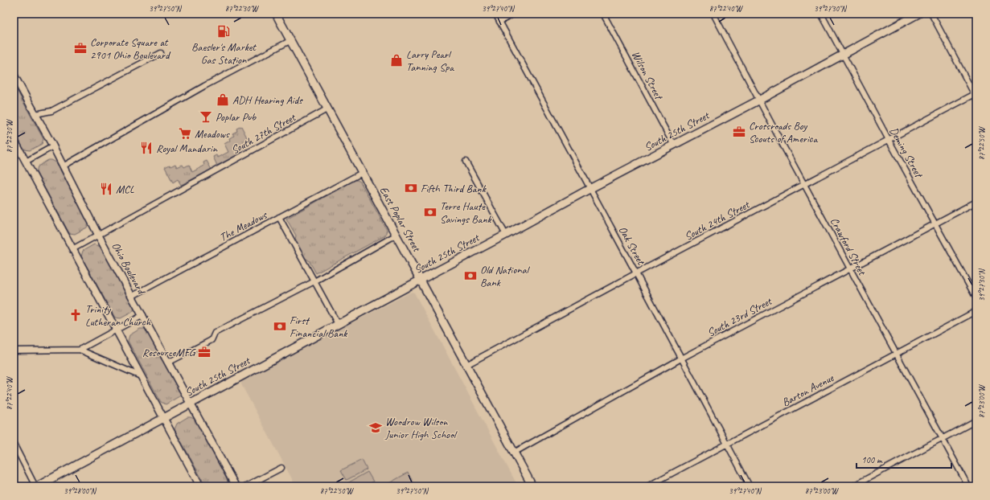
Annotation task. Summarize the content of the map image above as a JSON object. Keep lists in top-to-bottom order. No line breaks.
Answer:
{"streets":{"main road":["South 25th Street","East Poplar Street"],"street":["Wilson Street","South 27th Street","Deming Street","South 24th Street","The Meadows","Oak Street","Crawford Street","Ohio Boulevard","South 23rd Street","Barton Avenue"]},"crossings":[["Wilson Street","South 25th Street"],["South 25th Street","Deming Street"],["South 25th Street","East Poplar Street"],["South 25th Street","Oak Street"],["South 25th Street","Crawford Street"],["South 25th Street","Ohio Boulevard"],["South 27th Street","East Poplar Street"],["South 27th Street","Ohio Boulevard"],["Deming Street","South 24th Street"],["Deming Street","South 23rd Street"],["East Poplar Street","South 24th Street"],["East Poplar Street","The Meadows"],["East Poplar Street","South 23rd Street"],["South 24th Street","Oak Street"],["South 24th Street","Crawford Street"],["The Meadows","Ohio Boulevard"],["Oak Street","South 23rd Street"],["Oak Street","Barton Avenue"],["Crawford Street","South 23rd Street"],["Crawford Street","Barton Avenue"]],"places":{"fuel station":["Baesler's Market Gas Station"],"office":["Corporate Square at 2901 Ohio Boulevard","Crossroads Boy Scouts of America","ResourceMFG"],"shop":["Larry Pearl Tanning Spa","ADH Hearing Aids"],"bar":["Poplar Pub"],"supermarket":["Meadows"],"restaurant":["Royal Mandarin","MCL"],"bank":["Fifth Third Bank","Terre Haute Savings Bank","Old National Bank","First Financial Bank"],"church":["Trinity Lutheran Church"],"school or university":["Woodrow Wilson Junior High School"]},"scale_bar":"100 m","coordinates":["39°27'50\"N","87°22'30\"W","39°27'40\"N","87°22'40\"W","39°27'30\"N","87°22'50\"W","87°23'00\"W","39°28'00\"N"]}
